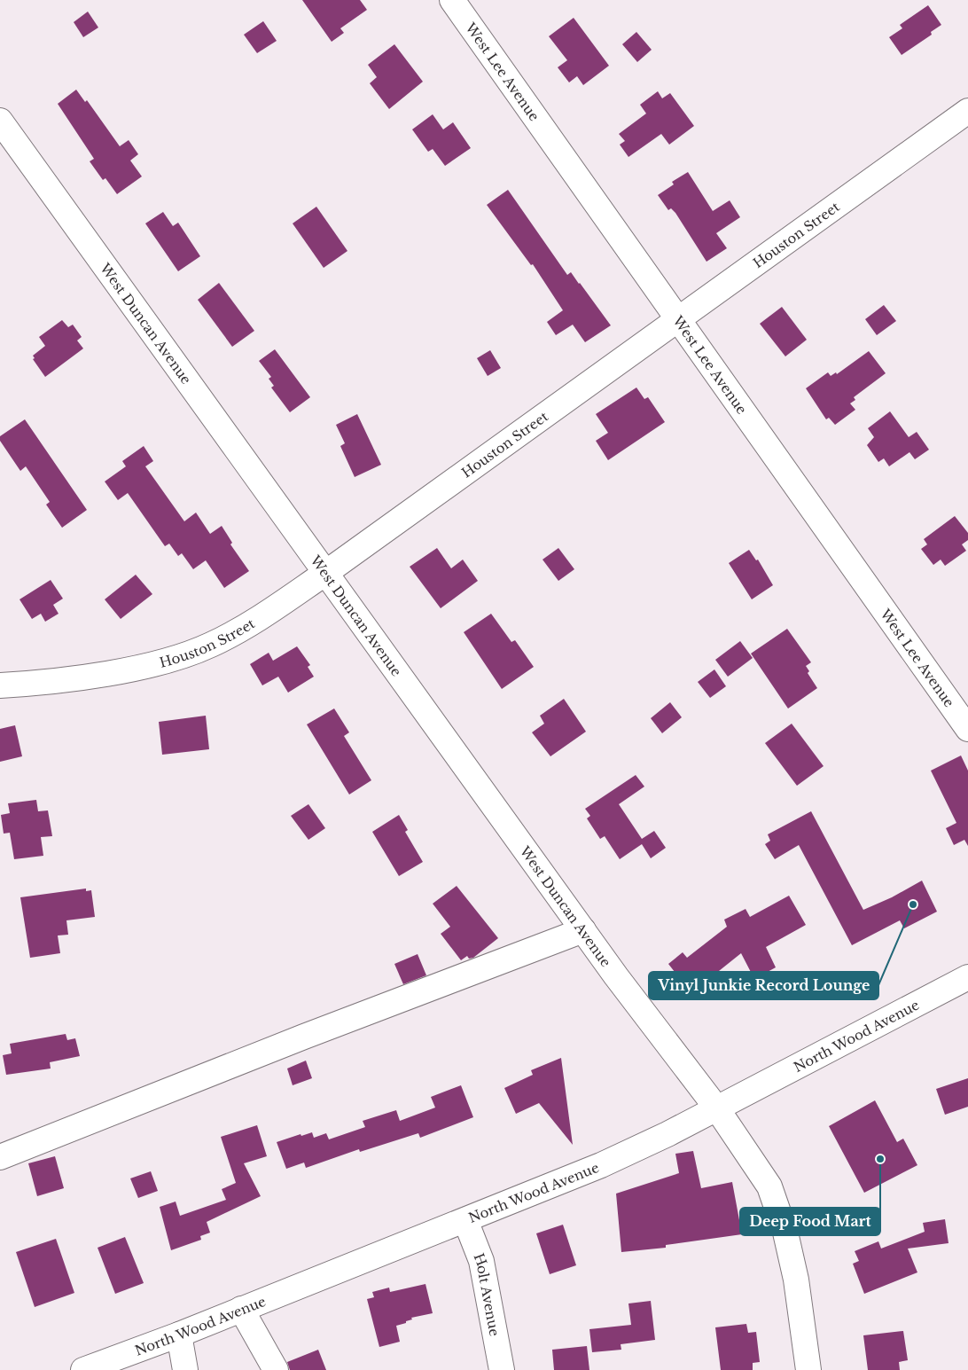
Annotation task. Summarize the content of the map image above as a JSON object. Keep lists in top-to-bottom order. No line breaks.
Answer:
{"streets":{"street":["West Lee Avenue","Houston Street","West Duncan Avenue","North Wood Avenue","Holt Avenue"]},"crossings":[["West Lee Avenue","Houston Street"],["Houston Street","West Duncan Avenue"],["West Duncan Avenue","North Wood Avenue"],["North Wood Avenue","Holt Avenue"]],"places":["Vinyl Junkie Record Lounge","Deep Food Mart"]}
